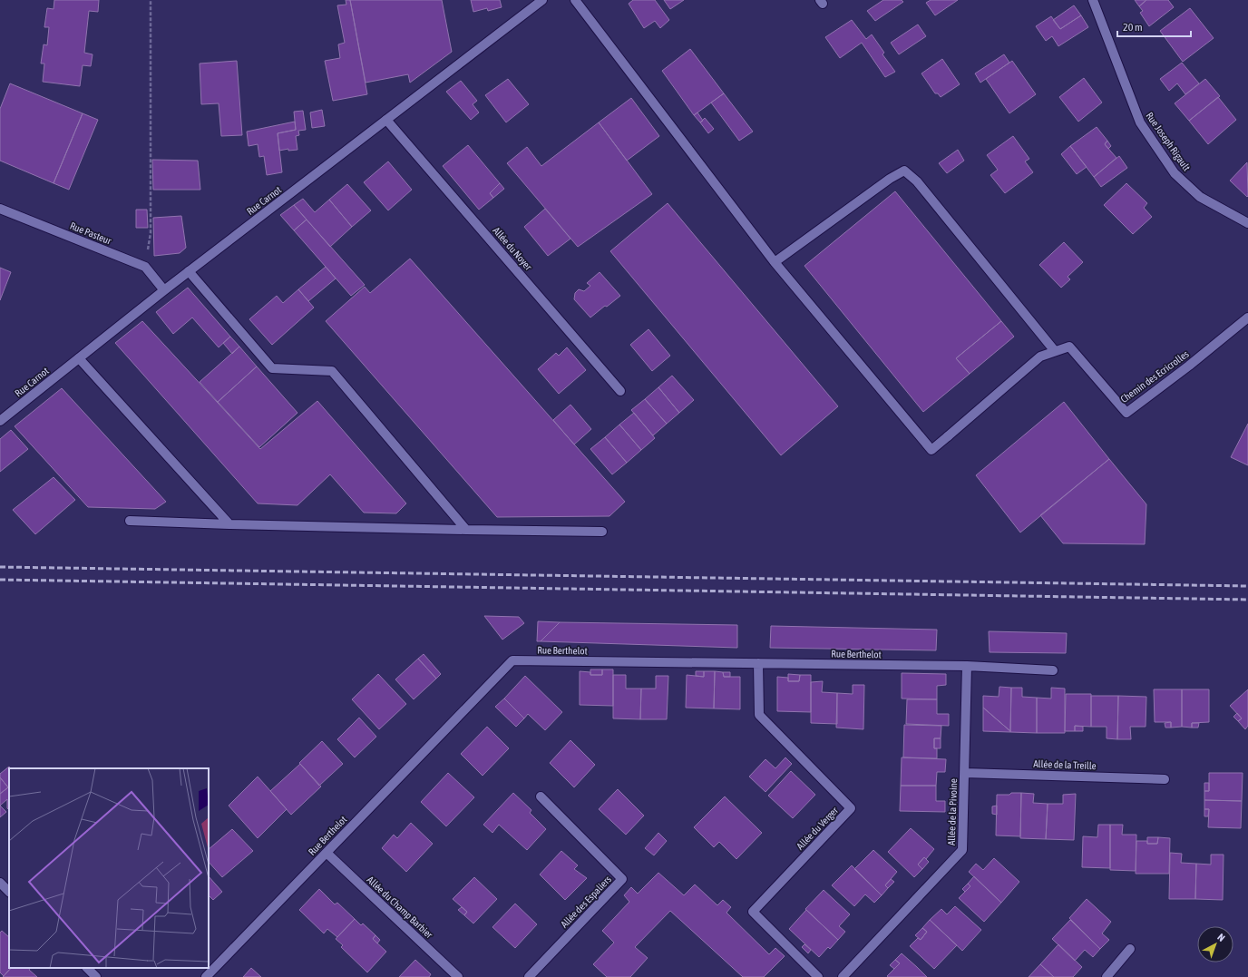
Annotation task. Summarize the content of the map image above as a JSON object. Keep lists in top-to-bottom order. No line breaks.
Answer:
{"streets":{"street":["Rue Joseph Rigault","Rue Carnot","Rue Pasteur","Allée du Noyer","Chemin des Ecricrolles","Rue Berthelot","Allée de la Treille","Allée de la Pivoine","Allée du Verger","Allée des Espaliers","Allée du Champ Barbier"]},"crossings":[["Rue Carnot","Rue Pasteur"],["Rue Carnot","Allée du Noyer"],["Rue Berthelot","Allée de la Pivoine"],["Rue Berthelot","Allée du Verger"],["Rue Berthelot","Allée du Champ Barbier"],["Allée de la Treille","Allée de la Pivoine"]],"scale_bar":"20 m","north":"top right"}
